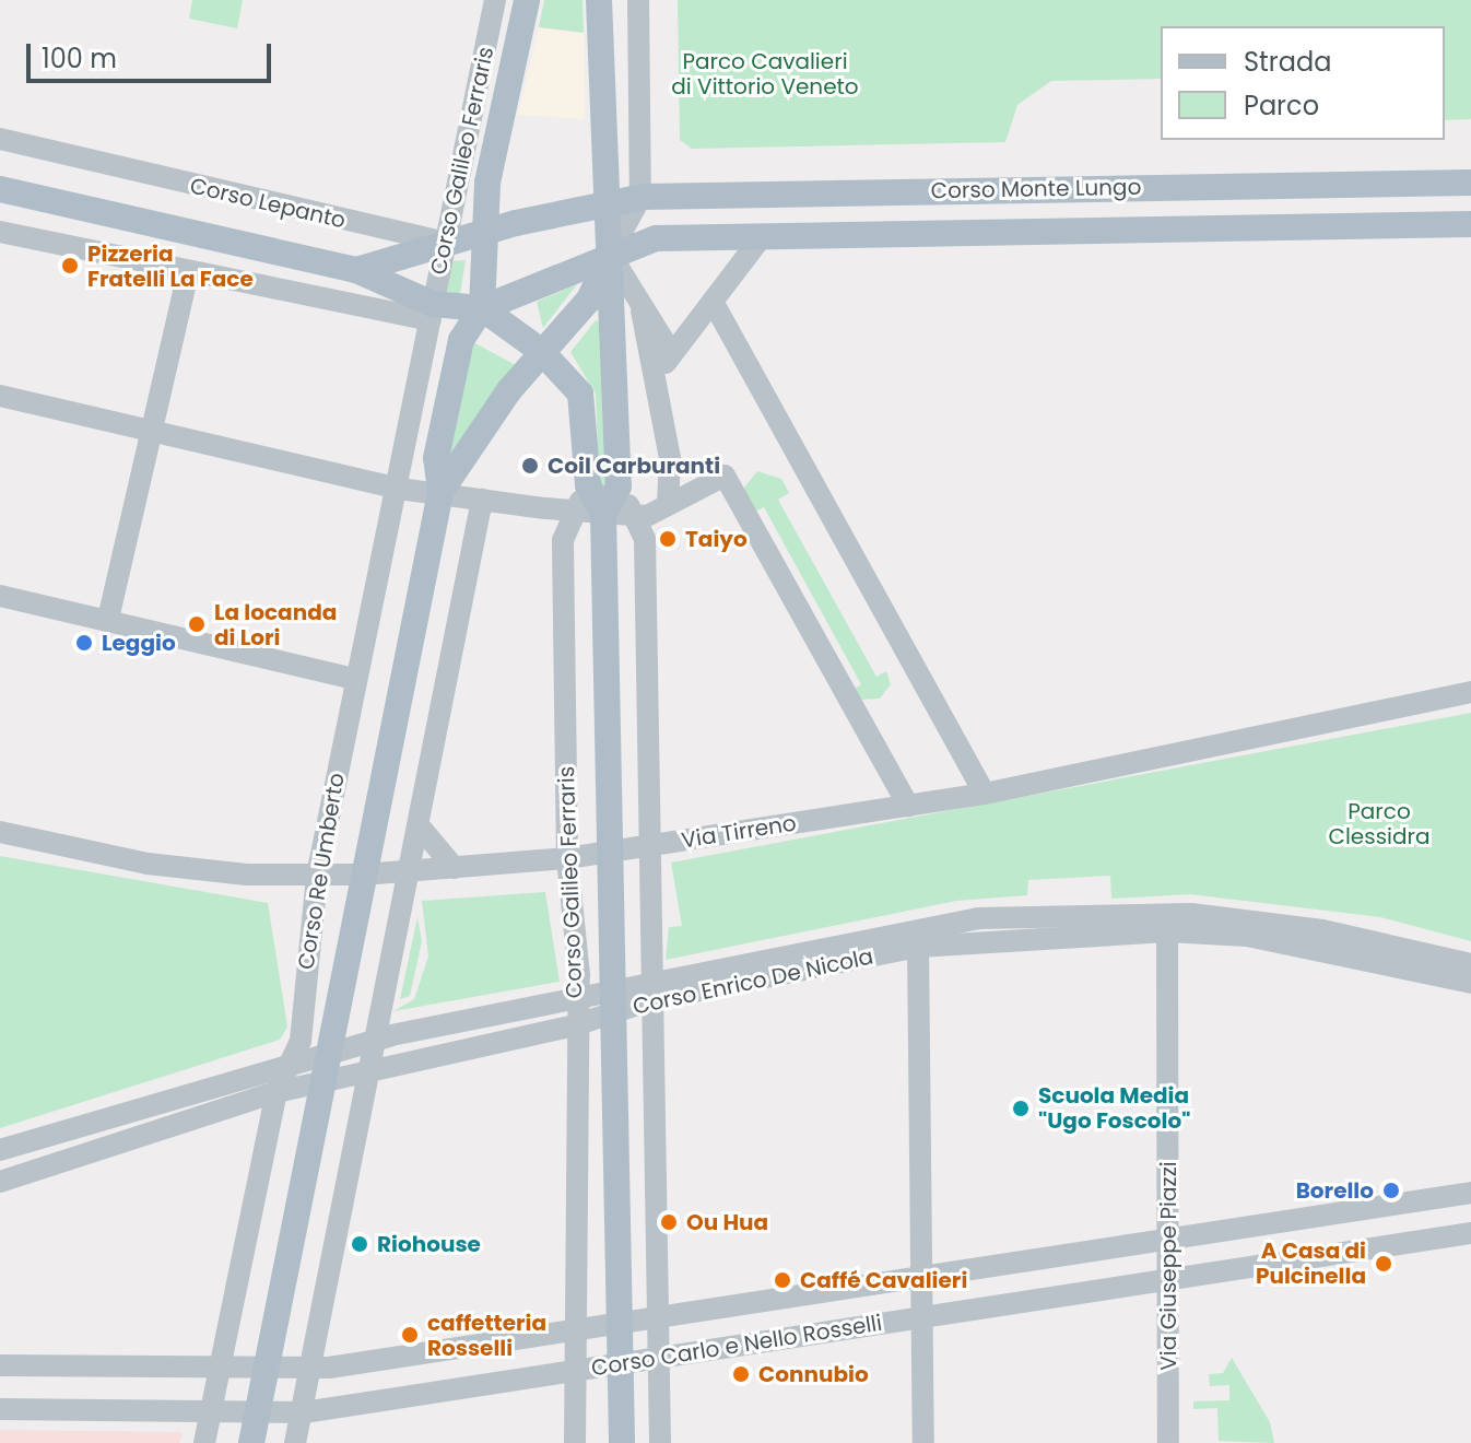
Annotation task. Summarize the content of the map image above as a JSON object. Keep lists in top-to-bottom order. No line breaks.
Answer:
{"streets":{"main road":["Corso Galileo Ferraris","Corso Monte Lungo","Corso Lepanto","Corso Re Umberto"],"street":["Via Tirreno","Corso Enrico De Nicola","Via Giuseppe Piazzi","Corso Carlo e Nello Rosselli"]},"crossings":[["Corso Galileo Ferraris","Corso Monte Lungo"],["Corso Galileo Ferraris","Corso Lepanto"],["Corso Galileo Ferraris","Via Tirreno"],["Corso Galileo Ferraris","Corso Re Umberto"],["Corso Galileo Ferraris","Corso Enrico De Nicola"],["Corso Galileo Ferraris","Corso Carlo e Nello Rosselli"],["Corso Monte Lungo","Corso Lepanto"],["Corso Lepanto","Corso Re Umberto"],["Via Tirreno","Corso Re Umberto"],["Corso Re Umberto","Corso Enrico De Nicola"],["Corso Re Umberto","Corso Carlo e Nello Rosselli"],["Corso Enrico De Nicola","Via Giuseppe Piazzi"],["Via Giuseppe Piazzi","Corso Carlo e Nello Rosselli"]],"parks":["Parco Cavalieri di Vittorio Veneto","Parco Clessidra"],"places":["Pizzeria Fratelli La Face","Coil Carburanti","Taiyo","La locanda di Lori","Leggio","Scuola Media \"Ugo Foscolo\"","Borello","Ou Hua","Riohouse","A Casa di Pulcinella","Caffé Cavalieri","caffetteria Rosselli","Connubio"],"legend":["Strada","Parco"],"scale_bar":"100 m"}
